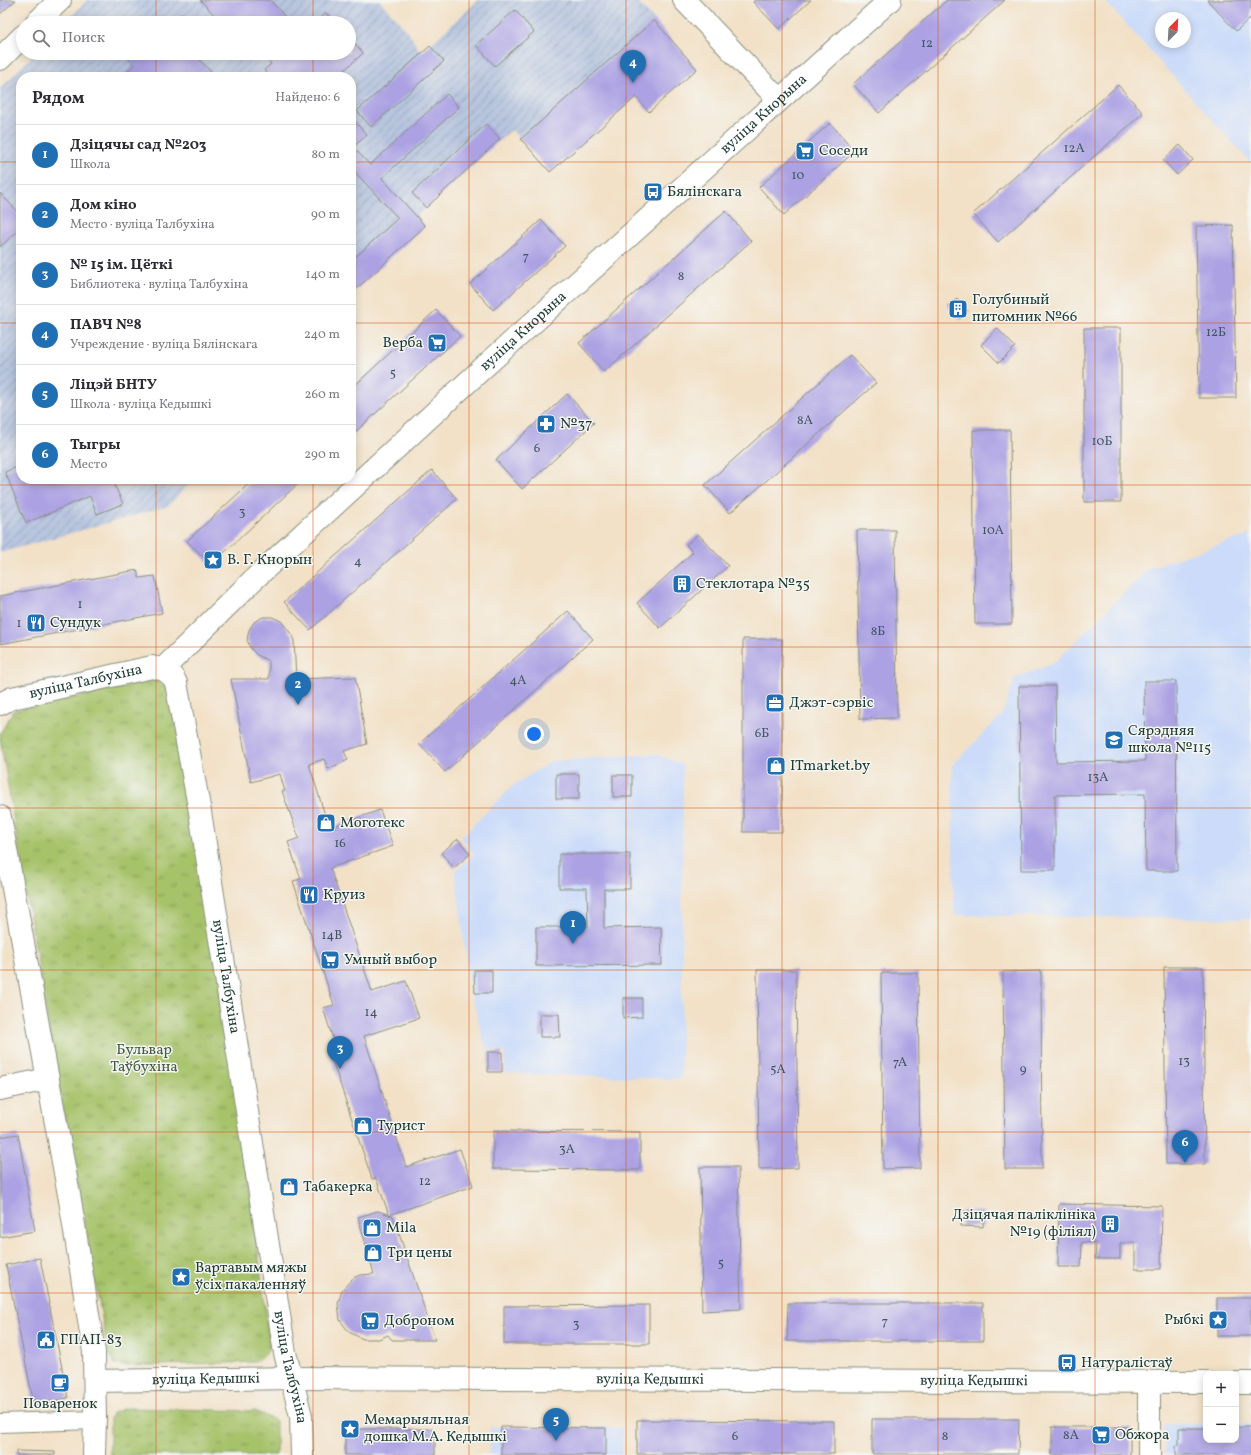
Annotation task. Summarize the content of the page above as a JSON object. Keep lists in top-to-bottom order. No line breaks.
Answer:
{"streets":{"main road":["вуліца Кнорына","вуліца Талбухіна","вуліца Кедышкі"]},"crossings":[["вуліца Кнорына","вуліца Талбухіна"],["вуліца Талбухіна","вуліца Кедышкі"]],"parks":["Бульвар Таўбухіна"],"places":{"supermarket":["Соседи","Верба","Умный выбор","Доброном","Обжора"],"bus stop":["Бялінскага","Натуралістаў"],"building":["Голубиный питомник №66","Стеклотара №35","Дзіцячая паліклініка №19 (філіял)"],"pharmacy":["№37"],"place":["В. Г. Кнорын","Вартавым мяжы ўсіх пакаленняў","Рыбкі","Мемарыяльная дошка М.А. Кедышкі"],"restaurant":["Сундук","Круиз"],"office":["Джэт-сэрвіс"],"school or university":["Сярэдняя школа №115"],"shop":["ITmarket.by","Моготекс","Турист","Табакерка","Mila","Три цены"],"public building":["ГПАП-83"],"cafe":["Поваренок"]},"house_numbers":["12","12А","10","7","8","12Б","5","8А","10Б","6","3","10А","4","1","1","8Б","4А","6Б","13А","16","14В","14","13","7А","5А","9","3А","12","5","7","3","8А","6","8"],"north":"top right","page":{"search":"Поиск","pins":["4","2","1","3","6","5"],"heading":["Рядом","Найдено: 6"],"list":[{"mark":"1","name":"Дзіцячы сад №203","note":"Школа","value":"80 m"},{"mark":"2","name":"Дом кіно","note":"Место · вуліца Талбухіна","value":"90 m"},{"mark":"3","name":"№ 15 ім. Цёткі","note":"Библиотека · вуліца Талбухіна","value":"140 m"},{"mark":"4","name":"ПАВЧ №8","note":"Учреждение · вуліца Бялінскага","value":"240 m"},{"mark":"5","name":"Ліцэй БНТУ","note":"Школа · вуліца Кедышкі","value":"260 m"},{"mark":"6","name":"Тыгры","note":"Место","value":"290 m"}],"map_buttons":["+","−"]}}
